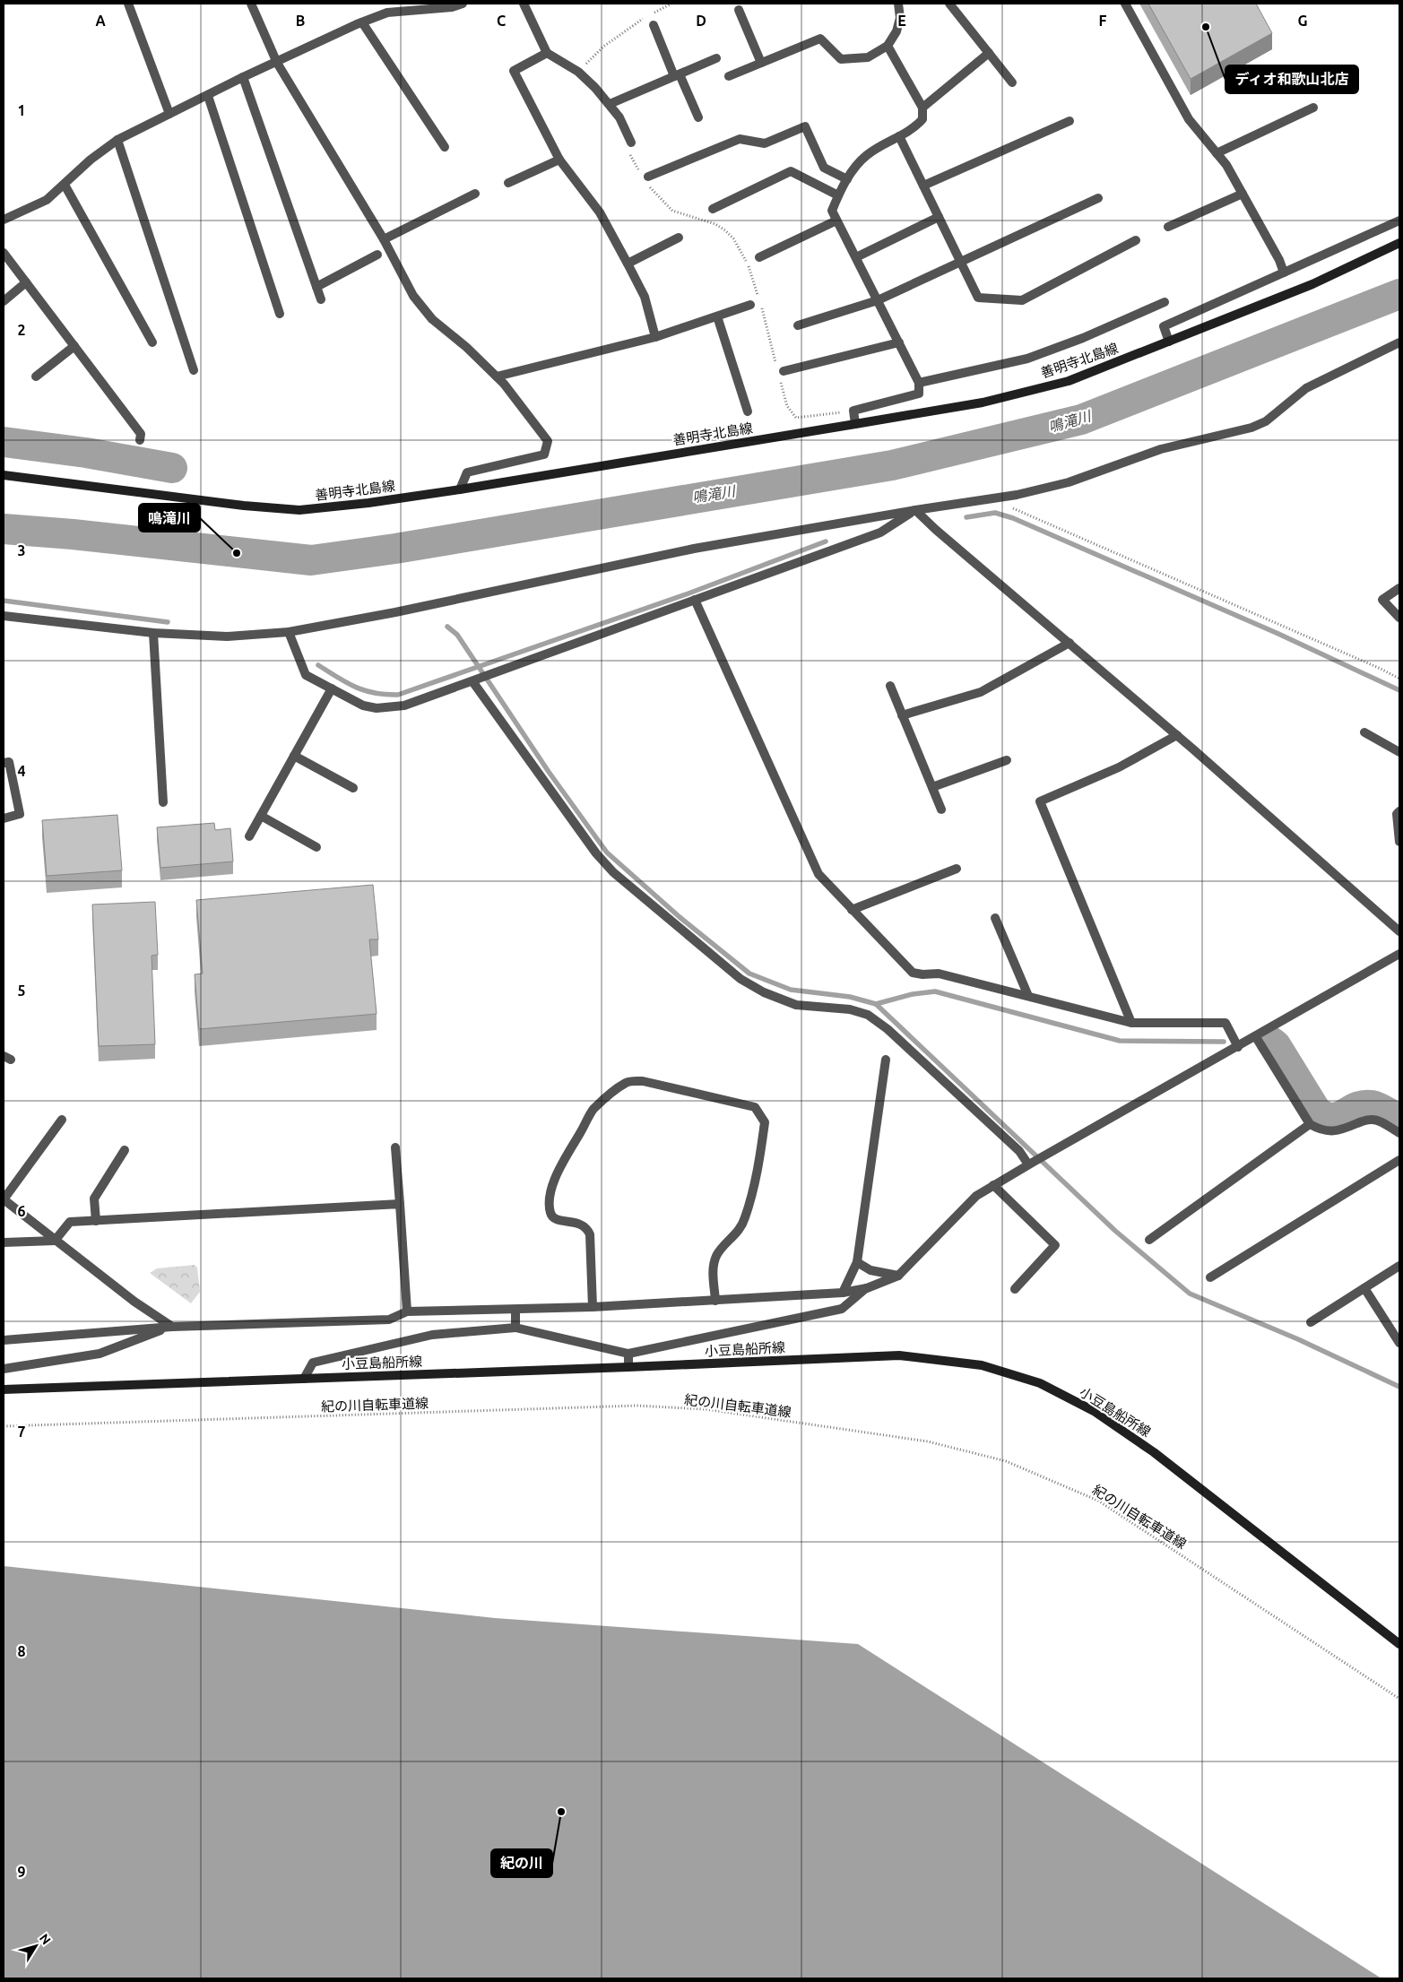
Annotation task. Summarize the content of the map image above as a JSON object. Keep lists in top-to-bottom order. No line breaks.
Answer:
{"streets":{"main road":["善明寺北島線","小豆島船所線"],"path":["紀の川自転車道線"]},"water":["鳴滝川"],"places":["ディオ和歌山北店","鳴滝川","紀の川"],"north":"top right","grid":{"columns":["A","B","C","D","E","F","G"],"rows":["1","2","3","4","5","6","7","8","9"]}}
